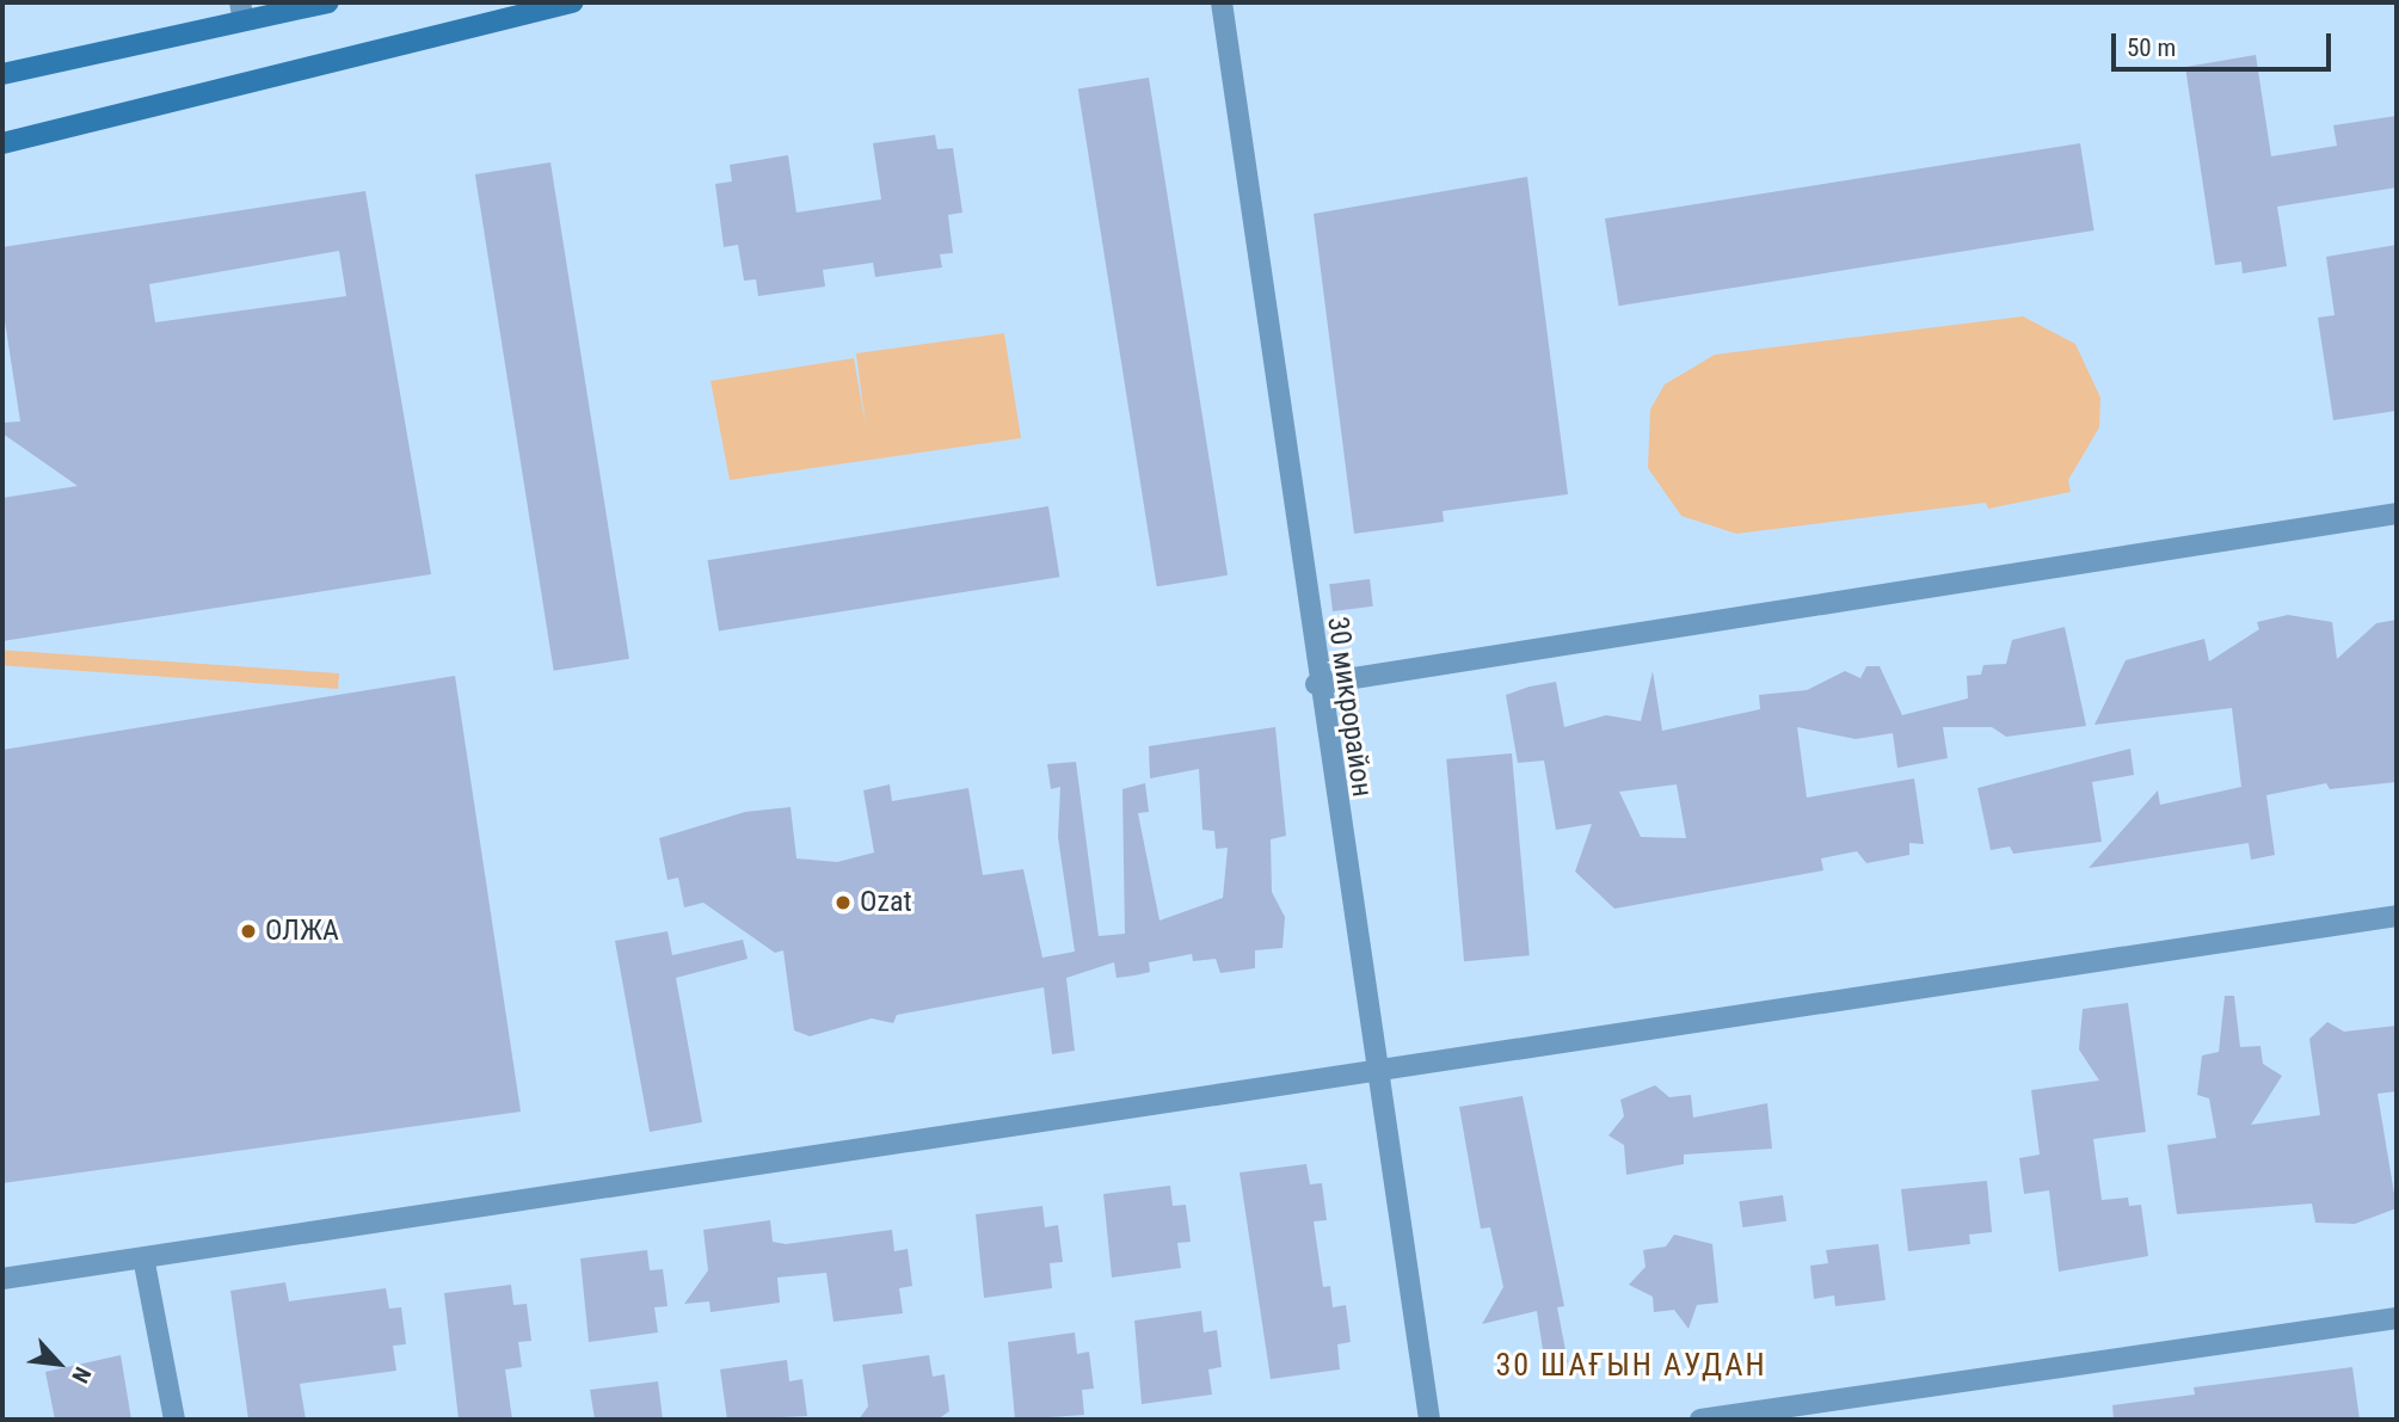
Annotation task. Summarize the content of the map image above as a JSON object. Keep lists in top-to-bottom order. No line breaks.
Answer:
{"streets":{"street":["30 микрорайон"]},"districts":["30 ШАҒЫН АУДАН"],"places":["Ozat","ОЛЖА"],"scale_bar":"50 m","north":"bottom right"}
